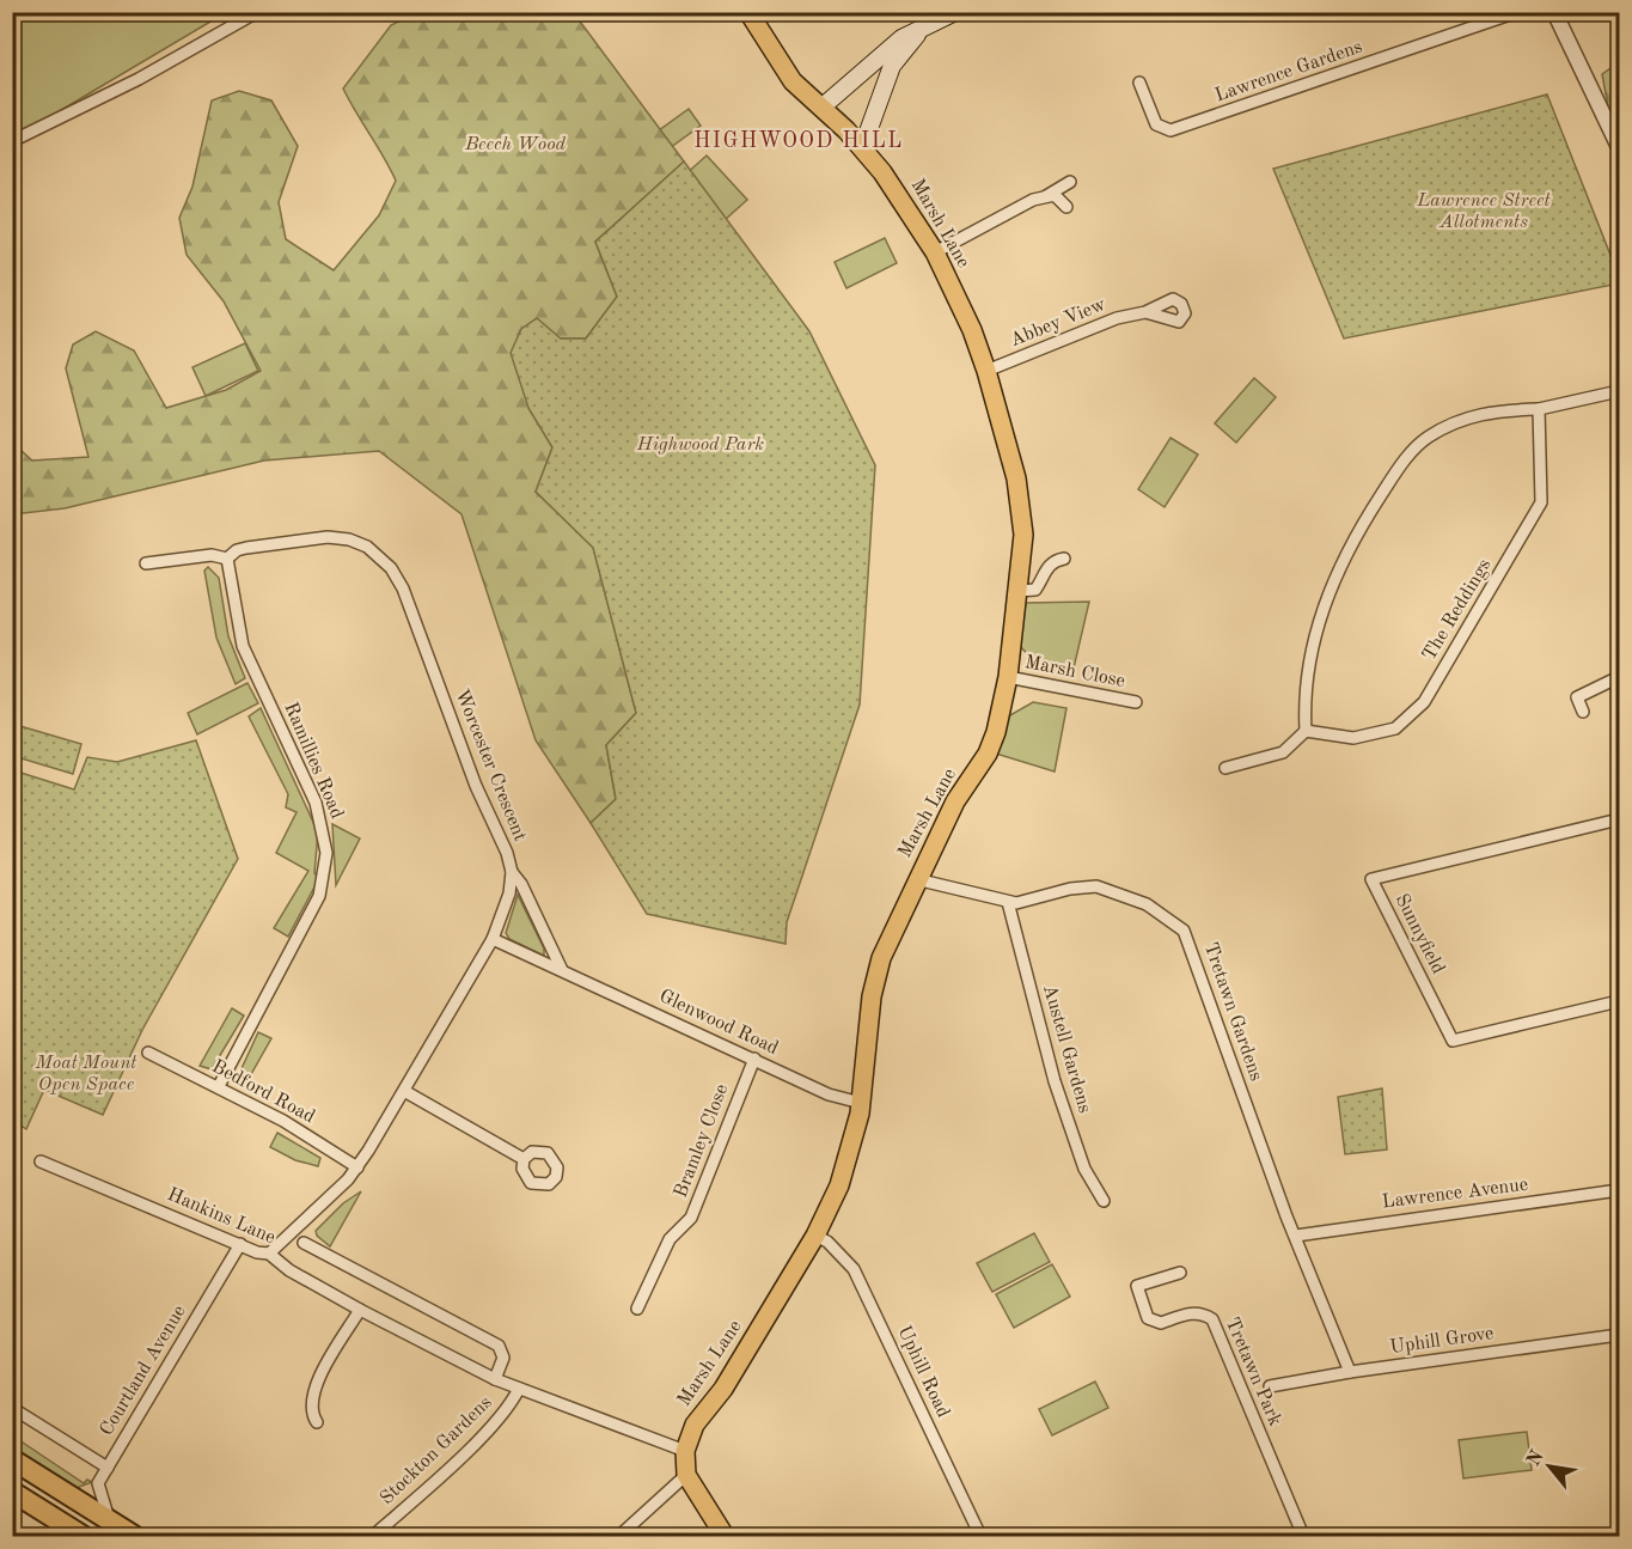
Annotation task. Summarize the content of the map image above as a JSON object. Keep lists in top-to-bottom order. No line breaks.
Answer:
{"streets":{"main road":["Marsh Lane"],"street":["Lawrence Gardens","Abbey View","The Reddings","Marsh Close","Ramillies Road","Worcester Crescent","Sunnyfield","Tretawn Gardens","Glenwood Road","Austell Gardens","Bedford Road","Bramley Close","Lawrence Avenue","Hankins Lane","Uphill Grove","Courtland Avenue","Uphill Road","Tretawn Park","Stockton Gardens"]},"crossings":[["Marsh Lane","Abbey View"],["Marsh Lane","Marsh Close"],["Marsh Lane","Tretawn Gardens"],["Marsh Lane","Glenwood Road"],["Marsh Lane","Hankins Lane"],["Marsh Lane","Uphill Road"],["Ramillies Road","Worcester Crescent"],["Ramillies Road","Bedford Road"],["Worcester Crescent","Glenwood Road"],["Worcester Crescent","Bedford Road"],["Worcester Crescent","Hankins Lane"],["Tretawn Gardens","Austell Gardens"],["Tretawn Gardens","Lawrence Avenue"],["Tretawn Gardens","Uphill Grove"],["Glenwood Road","Bramley Close"],["Hankins Lane","Courtland Avenue"],["Hankins Lane","Stockton Gardens"]],"districts":["HIGHWOOD HILL"],"parks":["Beech Wood","Lawrence Street Allotments","Highwood Park","Moat Mount Open Space"],"north":"top left"}
